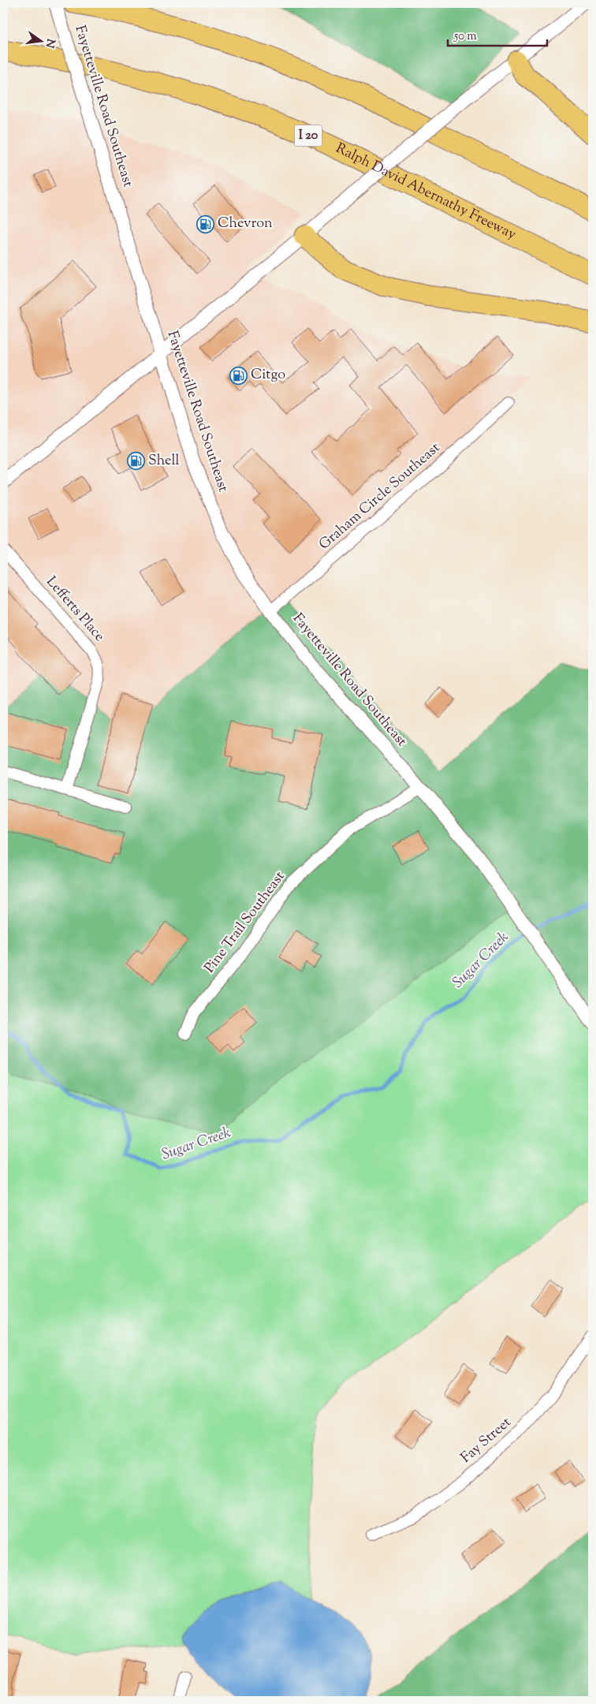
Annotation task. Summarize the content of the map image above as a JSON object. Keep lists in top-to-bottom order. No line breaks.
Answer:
{"streets":{"highway":["I 20","Ralph David Abernathy Freeway"],"street":["Fayetteville Road Southeast","Graham Circle Southeast","Lefferts Place","Pine Trail Southeast","Fay Street"]},"crossings":[["Fayetteville Road Southeast","Graham Circle Southeast"],["Fayetteville Road Southeast","Pine Trail Southeast"]],"water":["Sugar Creek"],"places":{"fuel station":["Chevron","Citgo","Shell"]},"scale_bar":"50 m","north":"right"}
